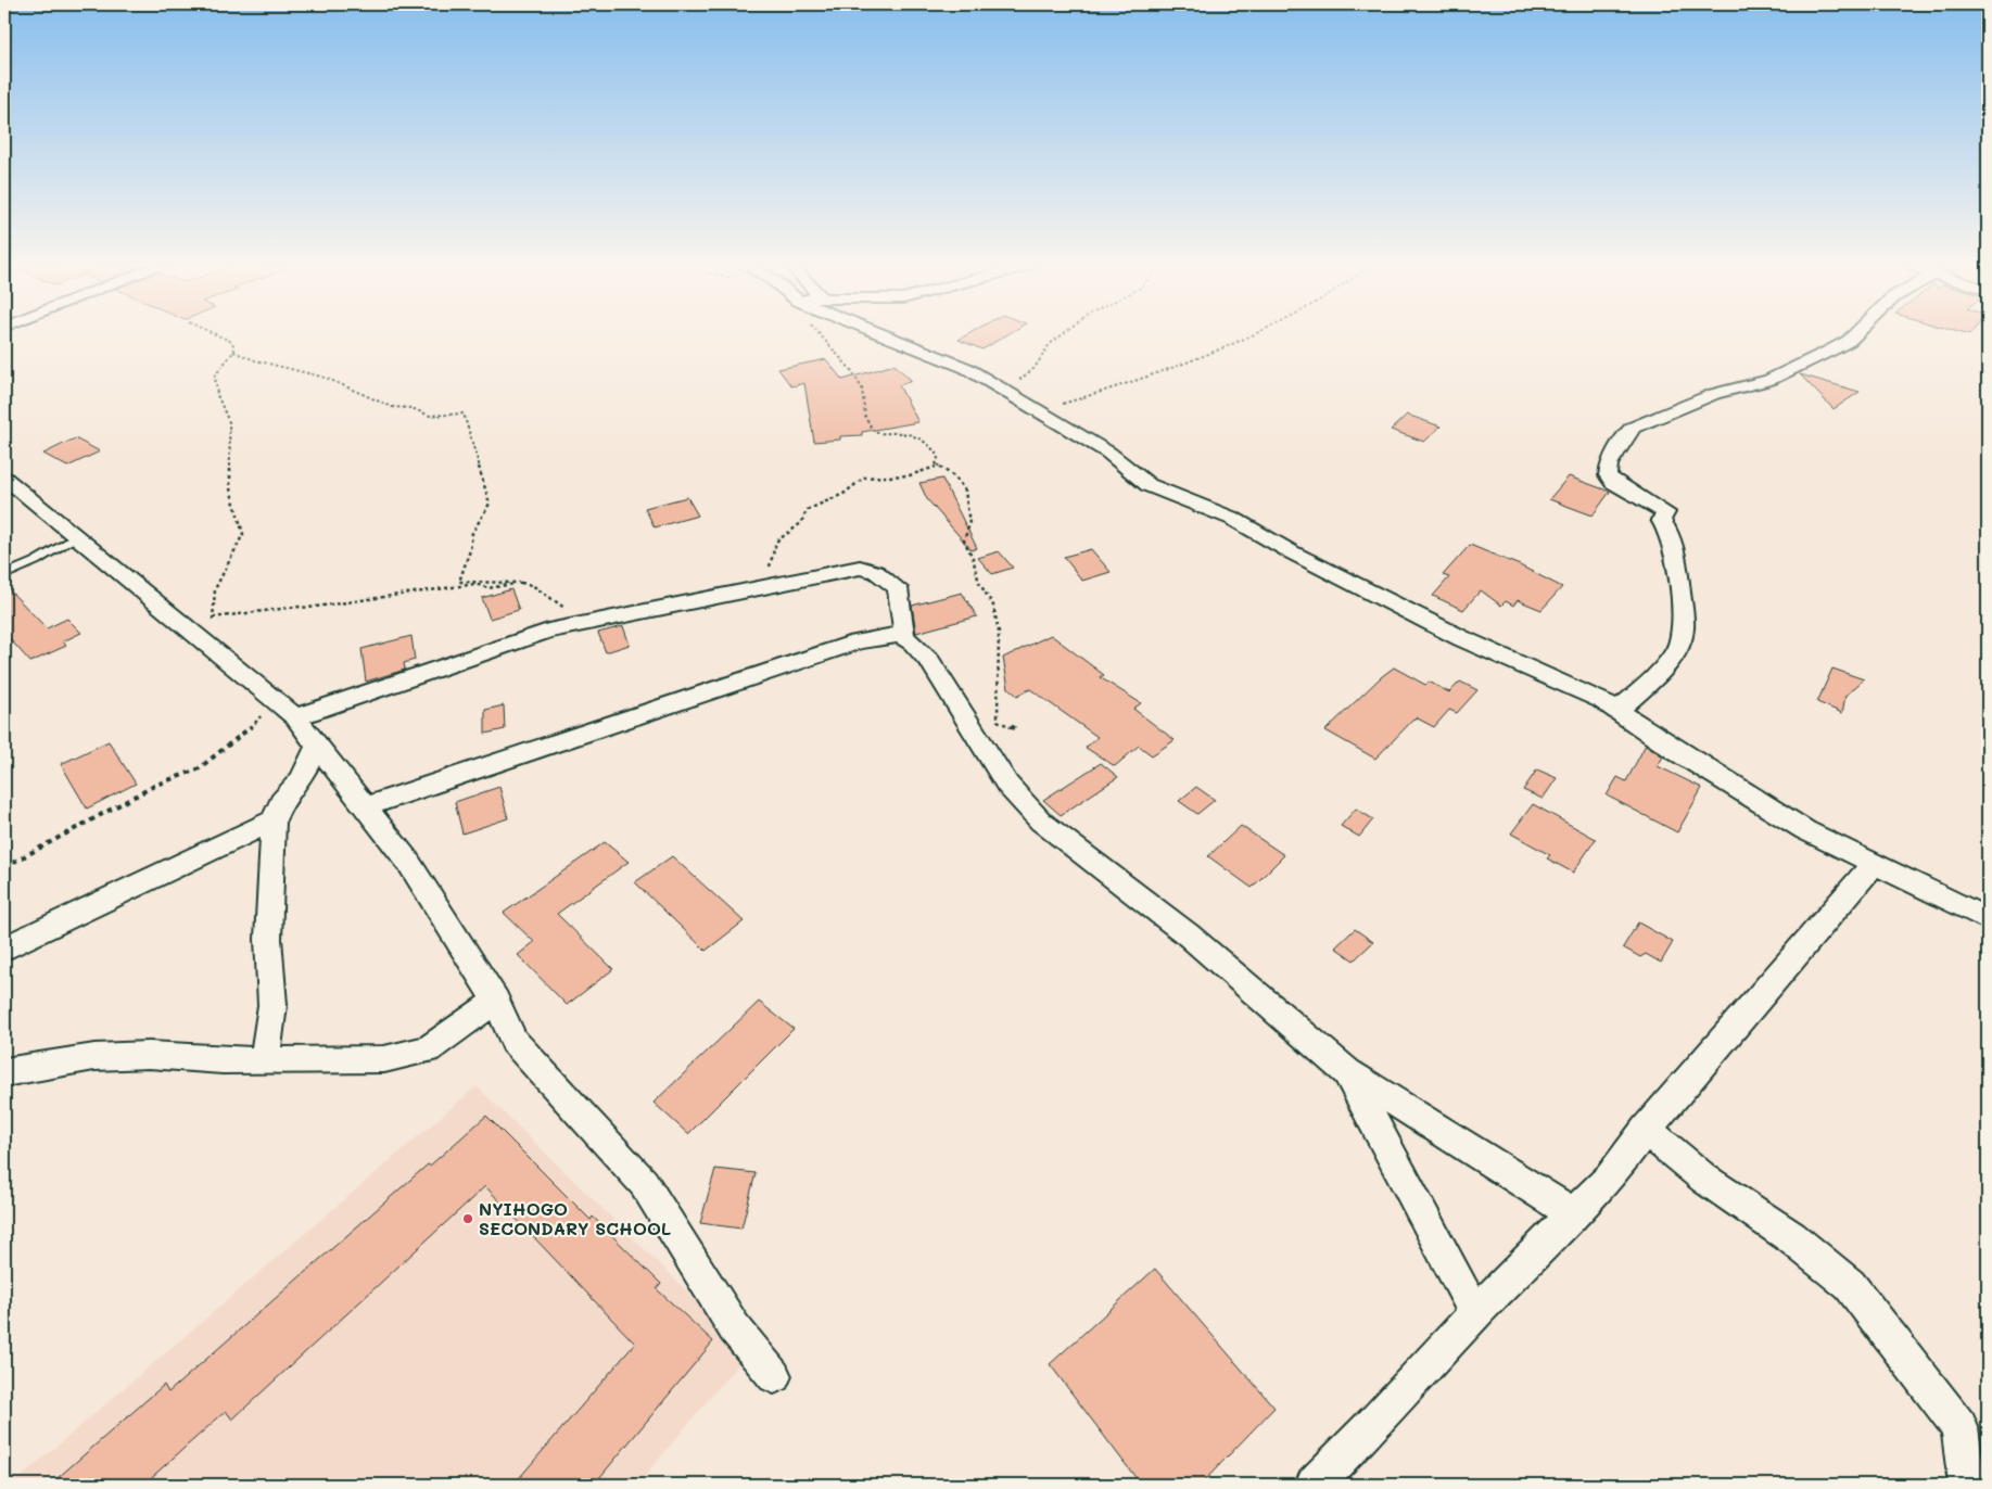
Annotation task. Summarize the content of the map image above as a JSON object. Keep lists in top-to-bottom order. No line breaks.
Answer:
{"places":["NYIHOGO SECONDARY SCHOOL"]}
